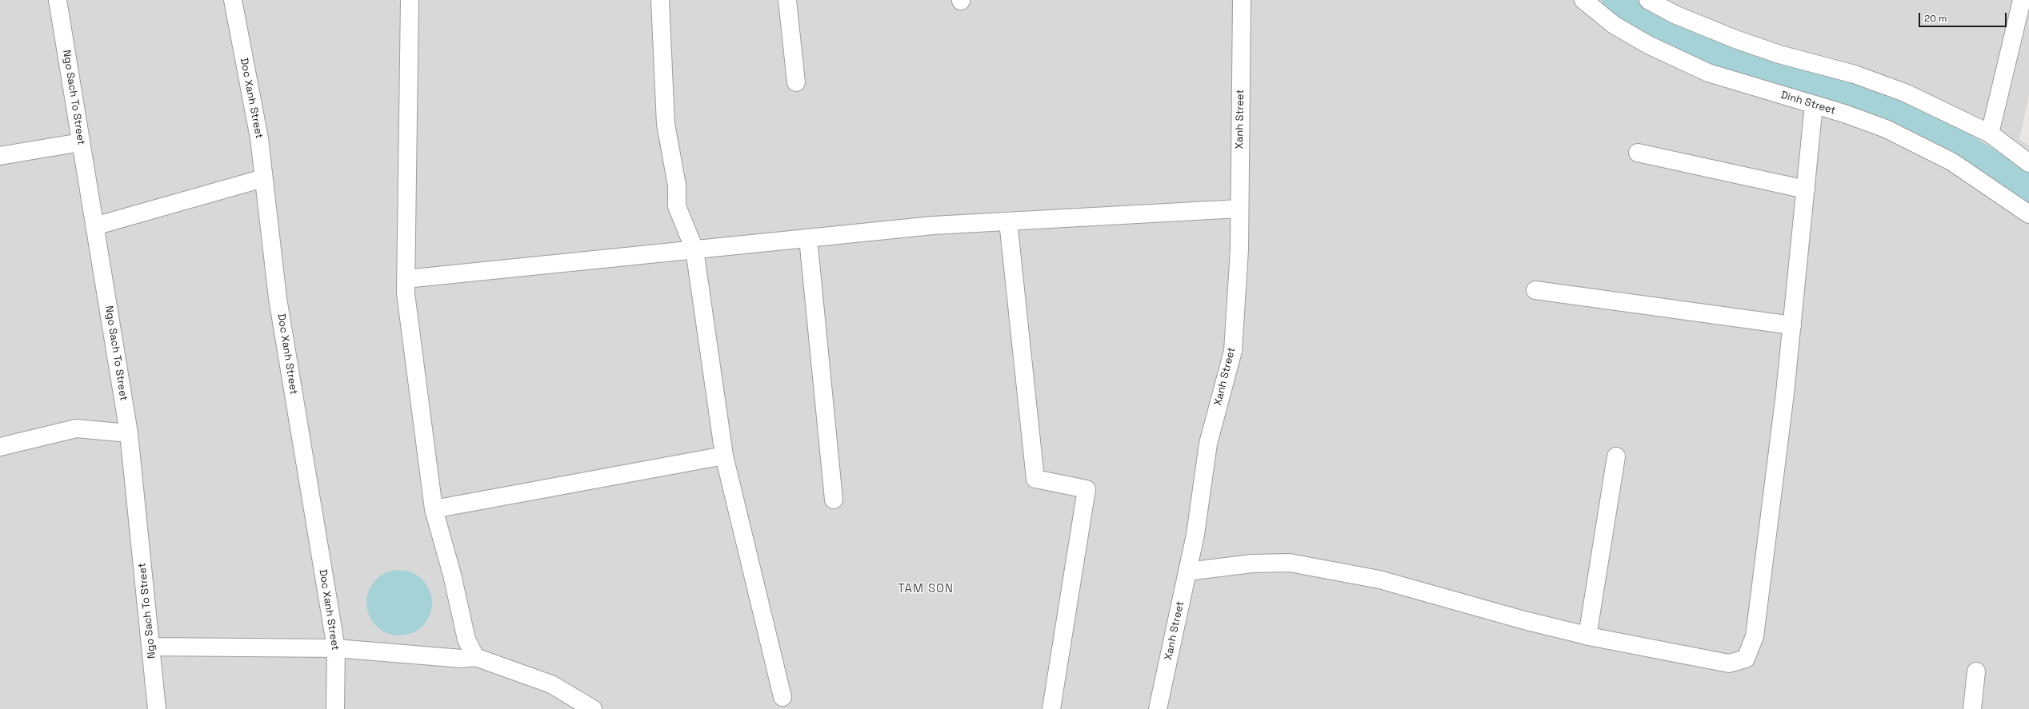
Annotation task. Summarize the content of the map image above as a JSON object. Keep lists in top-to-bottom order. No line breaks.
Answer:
{"streets":{"street":["Ngo Sach To Street","Doc Xanh Street","Dinh Street","Xanh Street"]},"districts":["TAM SON"],"scale_bar":"20 m"}
